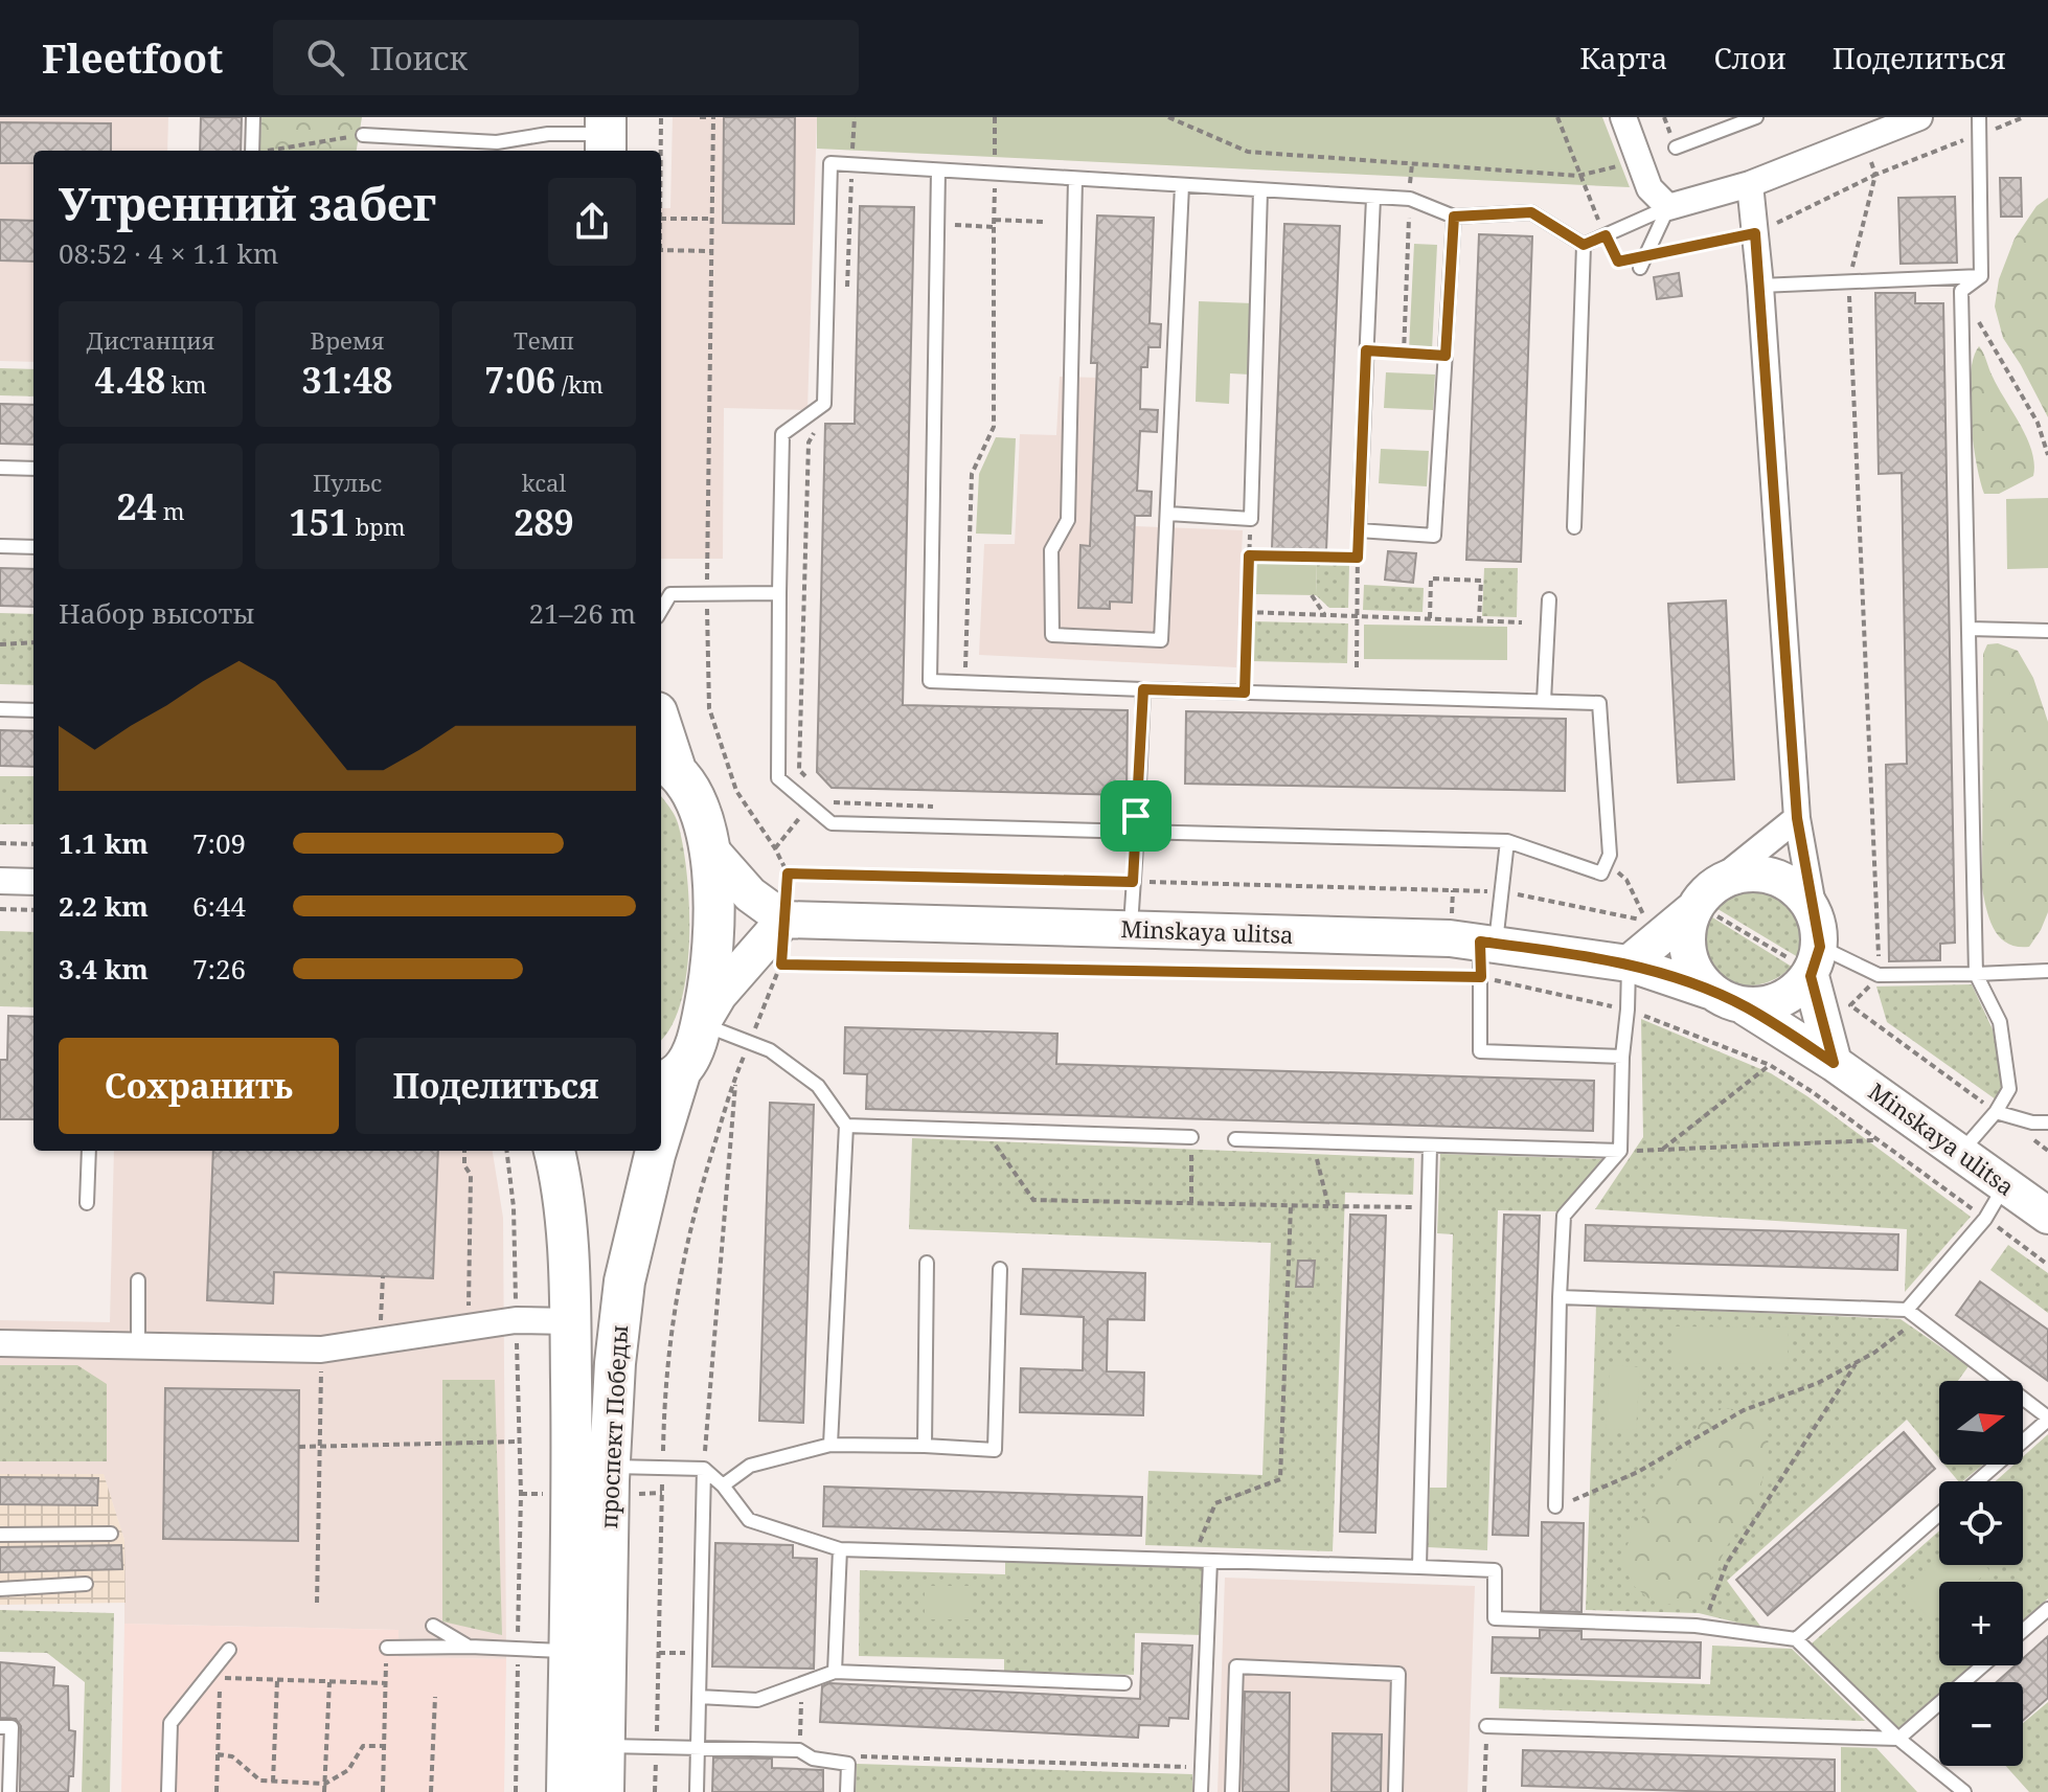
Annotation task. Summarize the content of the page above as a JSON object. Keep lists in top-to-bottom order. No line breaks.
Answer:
{"streets":{"main road":["Minskaya ulitsa","проспект Победы"]},"north":"right","page":{"header":"Fleetfoot","search":"Поиск","nav":["Карта","Слои","Поделиться"],"heading":["Утренний забег","08:52 · 4 × 1.1 km"],"stats":[["Дистанция","4.48 km"],["Время","31:48"],["Темп","7:06 /km"],["24 m"],["Пульс","151 bpm"],["kcal","289"]],"chart":["Набор высоты","21–26 m"],"list":[{"name":"1.1 km","note":"7:09"},{"name":"2.2 km","note":"6:44"},{"name":"3.4 km","note":"7:26"}],"buttons":["Сохранить","Поделиться"],"map_buttons":["+","−"]}}
